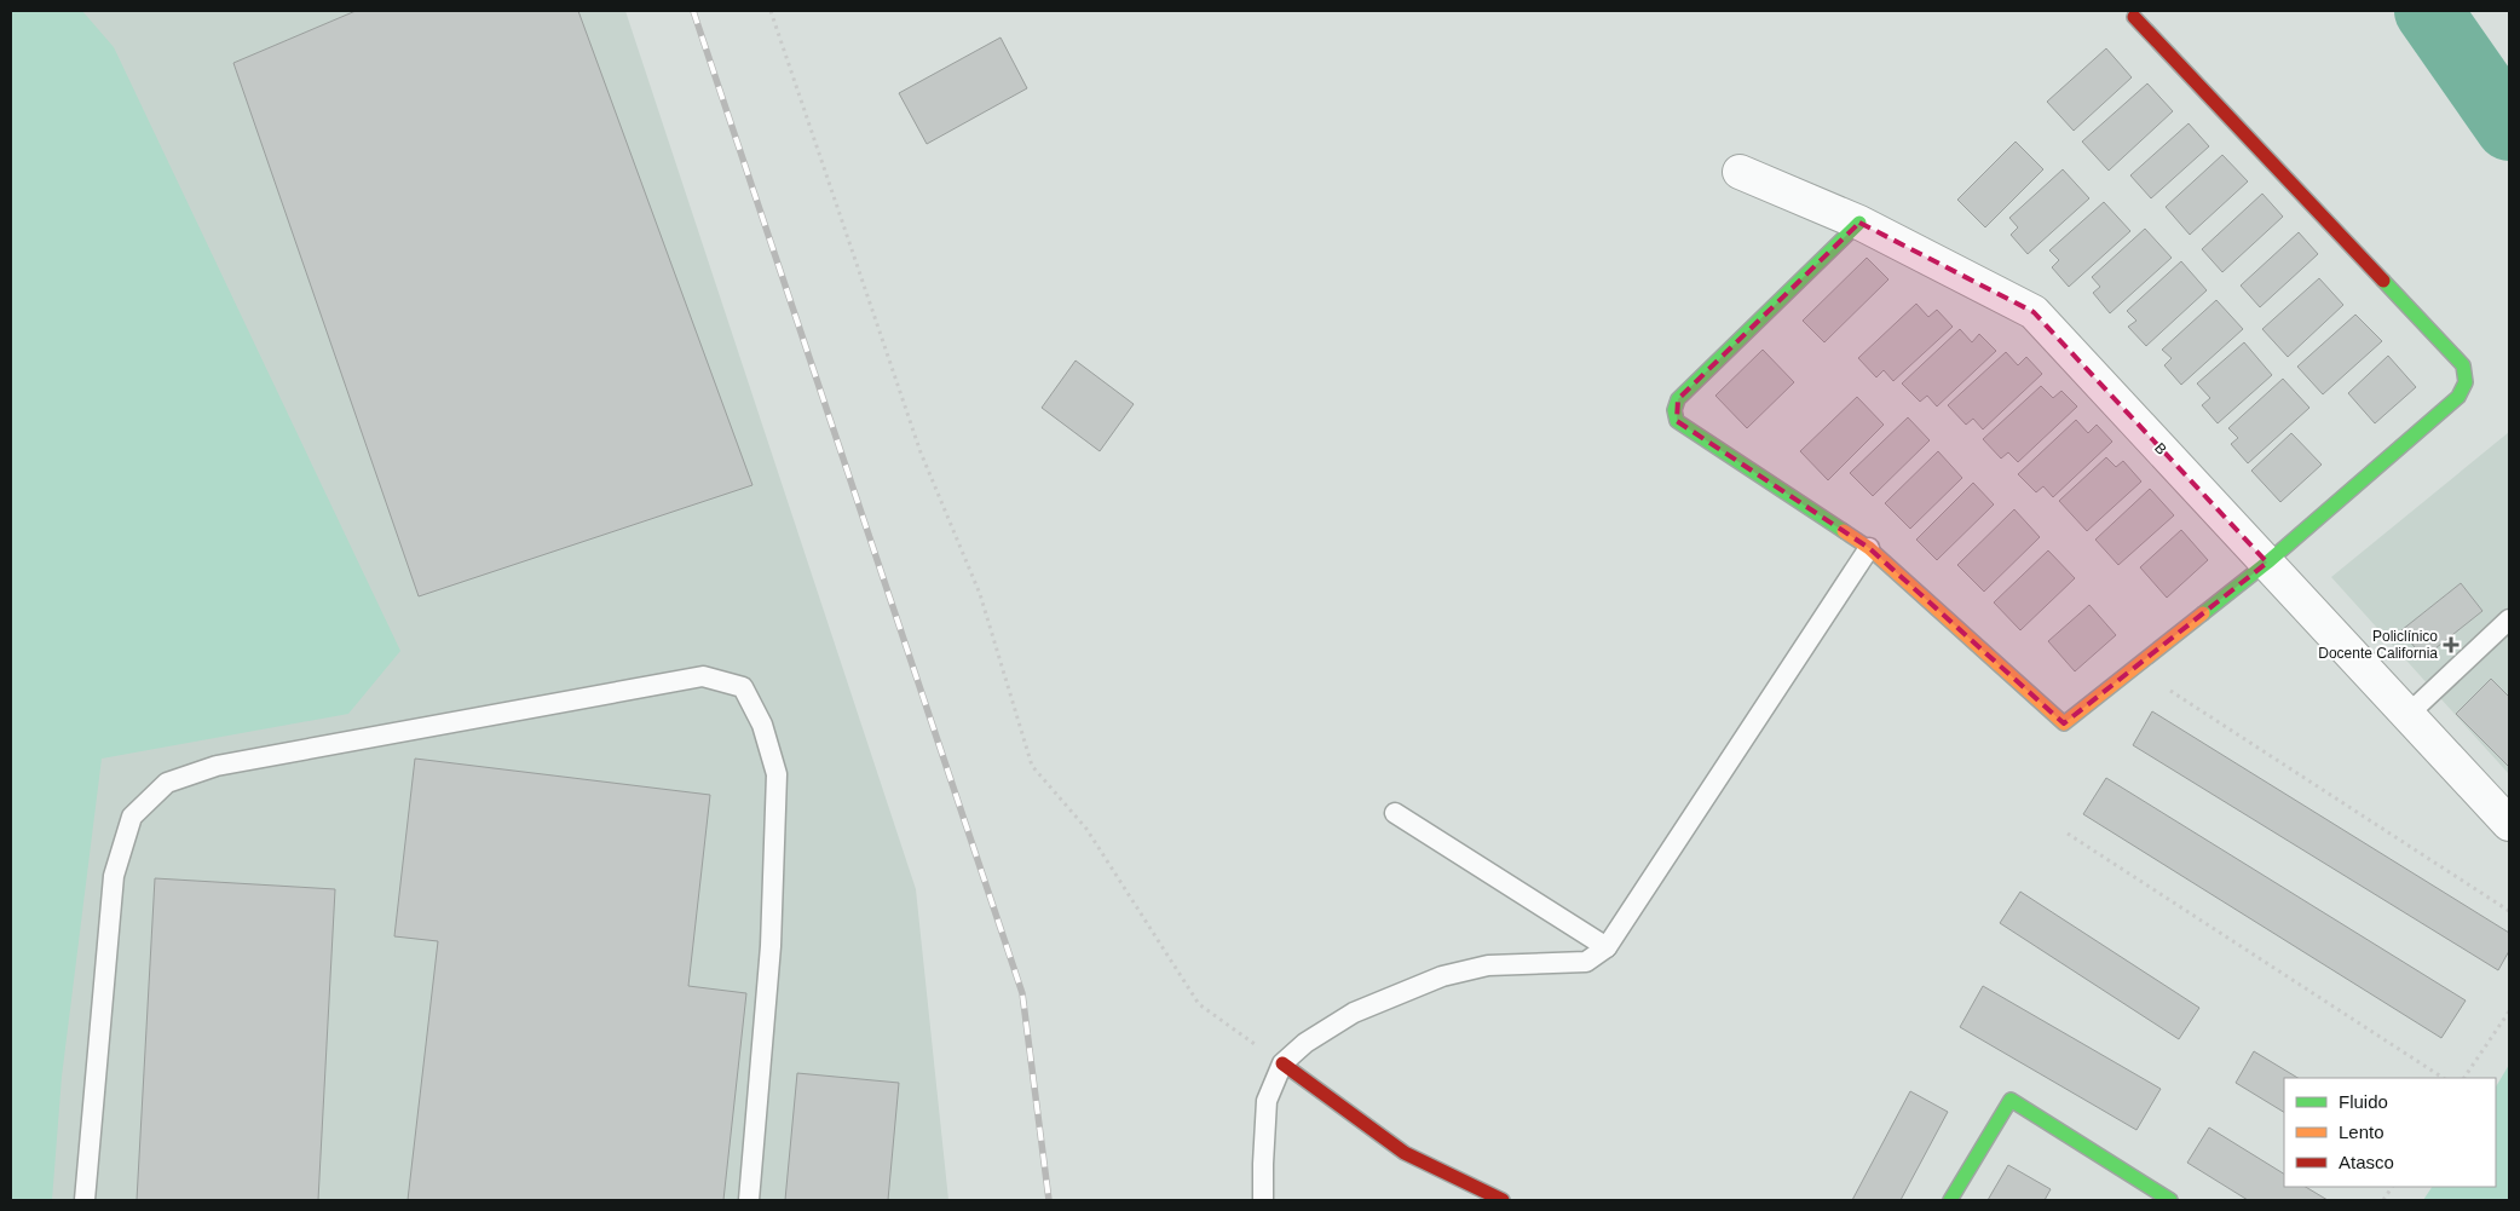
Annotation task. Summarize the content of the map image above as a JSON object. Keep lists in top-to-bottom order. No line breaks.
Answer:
{"streets":{"street":["B"]},"places":{"health":["Policlínico Docente California"]},"legend":["Fluido","Lento","Atasco"]}
